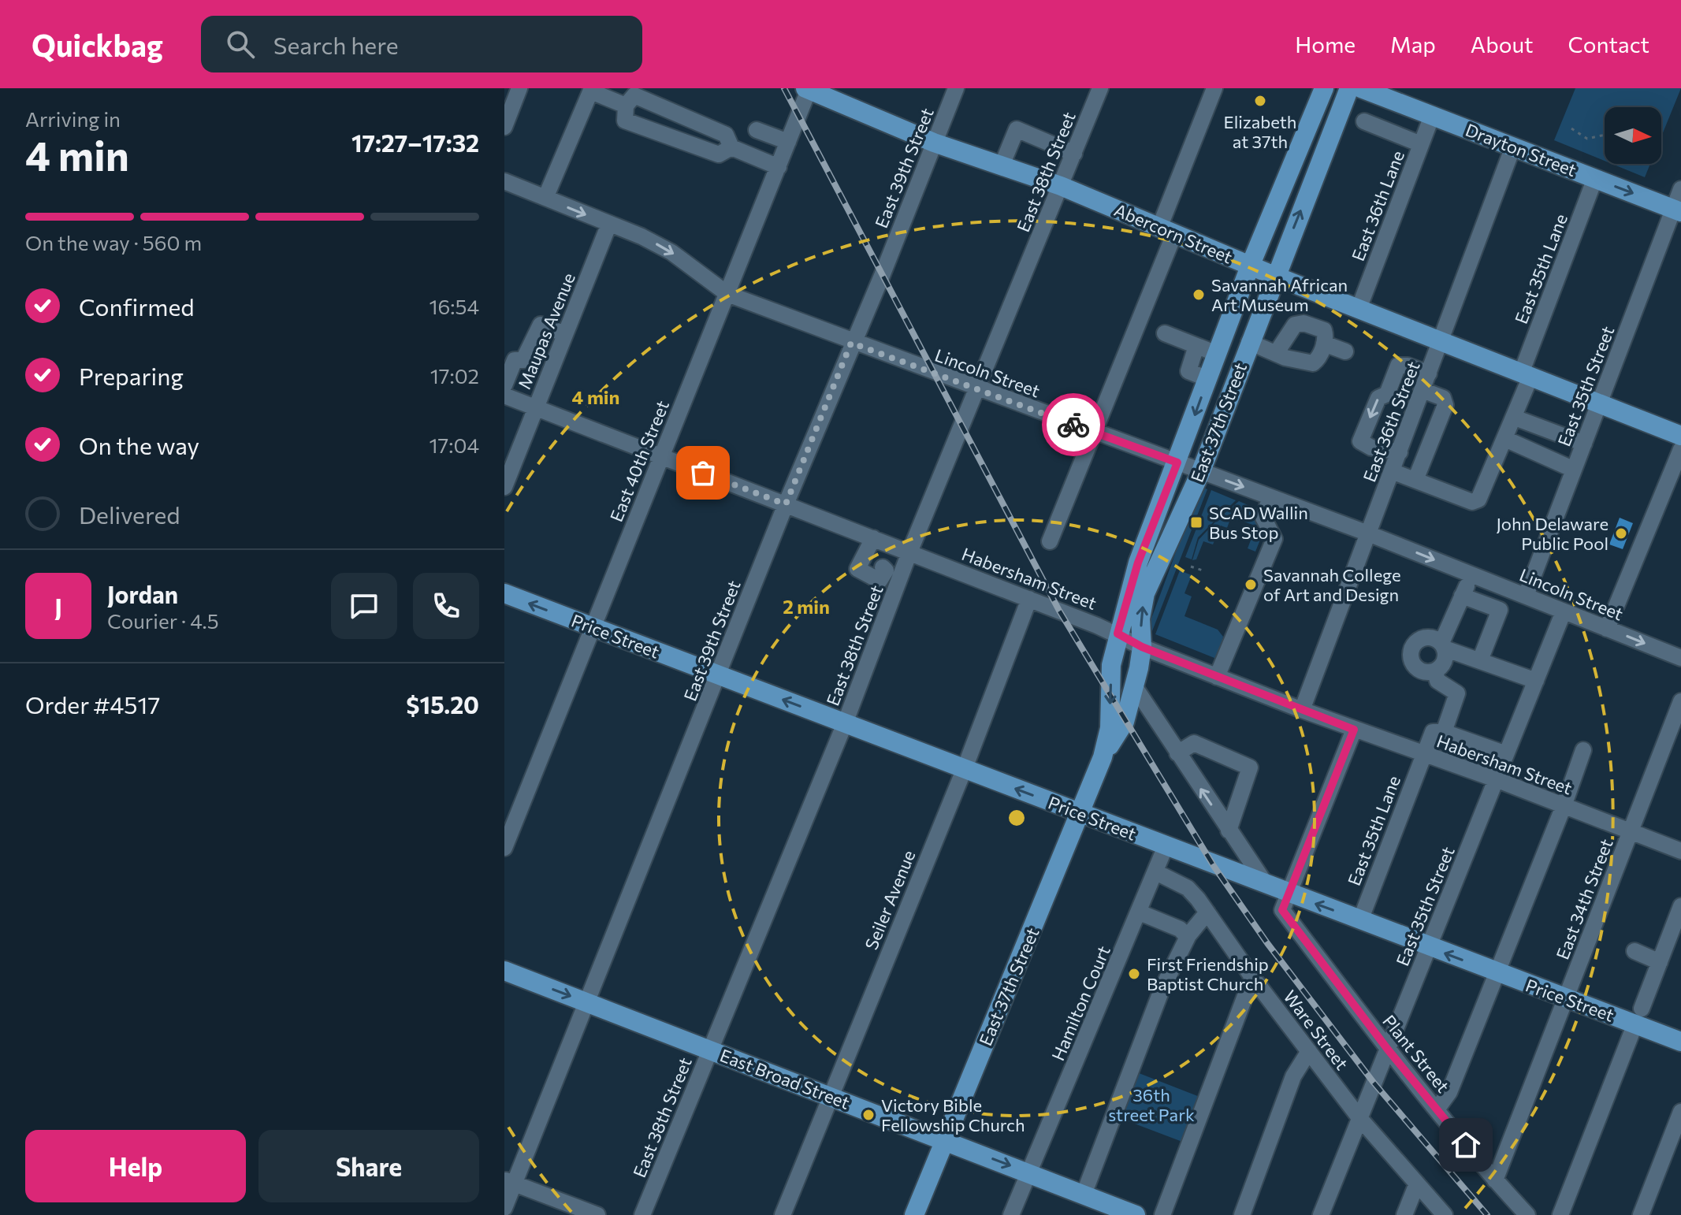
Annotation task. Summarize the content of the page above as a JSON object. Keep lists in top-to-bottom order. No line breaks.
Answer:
{"streets":{"main road":["Drayton Street","Abercorn Street","East 37th Street","Price Street","East Broad Street"],"street":["East 39th Street","East 38th Street","East 36th Lane","East 35th Lane","Maupas Avenue","Lincoln Street","East 35th Street","East 36th Street","East 40th Street","Habersham Street","East 34th Street","Seiler Avenue","Hamilton Court","Ware Street","Plant Street"]},"crossings":[["Drayton Street","East 36th Lane"],["Drayton Street","East 35th Lane"],["Drayton Street","East 35th Street"],["Drayton Street","East 36th Street"],["East 39th Street","Abercorn Street"],["East 39th Street","Lincoln Street"],["East 39th Street","Habersham Street"],["East 39th Street","Price Street"],["East 39th Street","East Broad Street"],["East 38th Street","Abercorn Street"],["East 38th Street","Lincoln Street"],["East 38th Street","Habersham Street"],["East 38th Street","Price Street"],["East 38th Street","East Broad Street"],["East 36th Lane","Abercorn Street"],["Abercorn Street","East 35th Lane"],["Abercorn Street","East 35th Street"],["Abercorn Street","East 36th Street"],["Abercorn Street","East 37th Street"],["Abercorn Street","East 40th Street"],["East 35th Lane","Habersham Street"],["East 35th Lane","Price Street"],["Maupas Avenue","Lincoln Street"],["Maupas Avenue","Habersham Street"],["Lincoln Street","East 35th Street"],["Lincoln Street","East 36th Street"],["Lincoln Street","East 37th Street"],["Lincoln Street","East 40th Street"],["East 35th Street","Habersham Street"],["East 35th Street","Price Street"],["East 35th Street","Ware Street"],["East 35th Street","Plant Street"],["East 36th Street","Habersham Street"],["East 37th Street","Habersham Street"],["East 37th Street","Price Street"],["East 37th Street","East Broad Street"],["East 40th Street","Habersham Street"],["East 40th Street","Price Street"],["Habersham Street","East 34th Street"],["Habersham Street","Seiler Avenue"],["Price Street","East 34th Street"],["Price Street","Seiler Avenue"],["Price Street","Hamilton Court"],["Price Street","Plant Street"],["East 34th Street","Plant Street"],["Seiler Avenue","East Broad Street"],["Hamilton Court","Ware Street"],["Hamilton Court","East Broad Street"]],"one_way":["Price Street"],"parks":["36th street Park"],"places":{"other":["Elizabeth at 37th","Savannah African Art Museum","John Delaware Public Pool","Savannah College of Art and Design","First Friendship Baptist Church","Victory Bible Fellowship Church"],"transit":["SCAD Wallin Bus Stop"]},"north":"right","page":{"header":"Quickbag","search":"Search here","nav":["Home","Map","About","Contact"],"heading":["4 min","Arriving in","17:27–17:32"],"panel":["Jordan","Courier · 4.5","Order #4517","$15.20"],"bar":"On the way · 560 m","list":[["Confirmed","16:54"],["Preparing","17:02"],["On the way","17:04"],"Delivered"],"round":"J","buttons":["Help","Share"]},"rings":["4 min","2 min"]}
